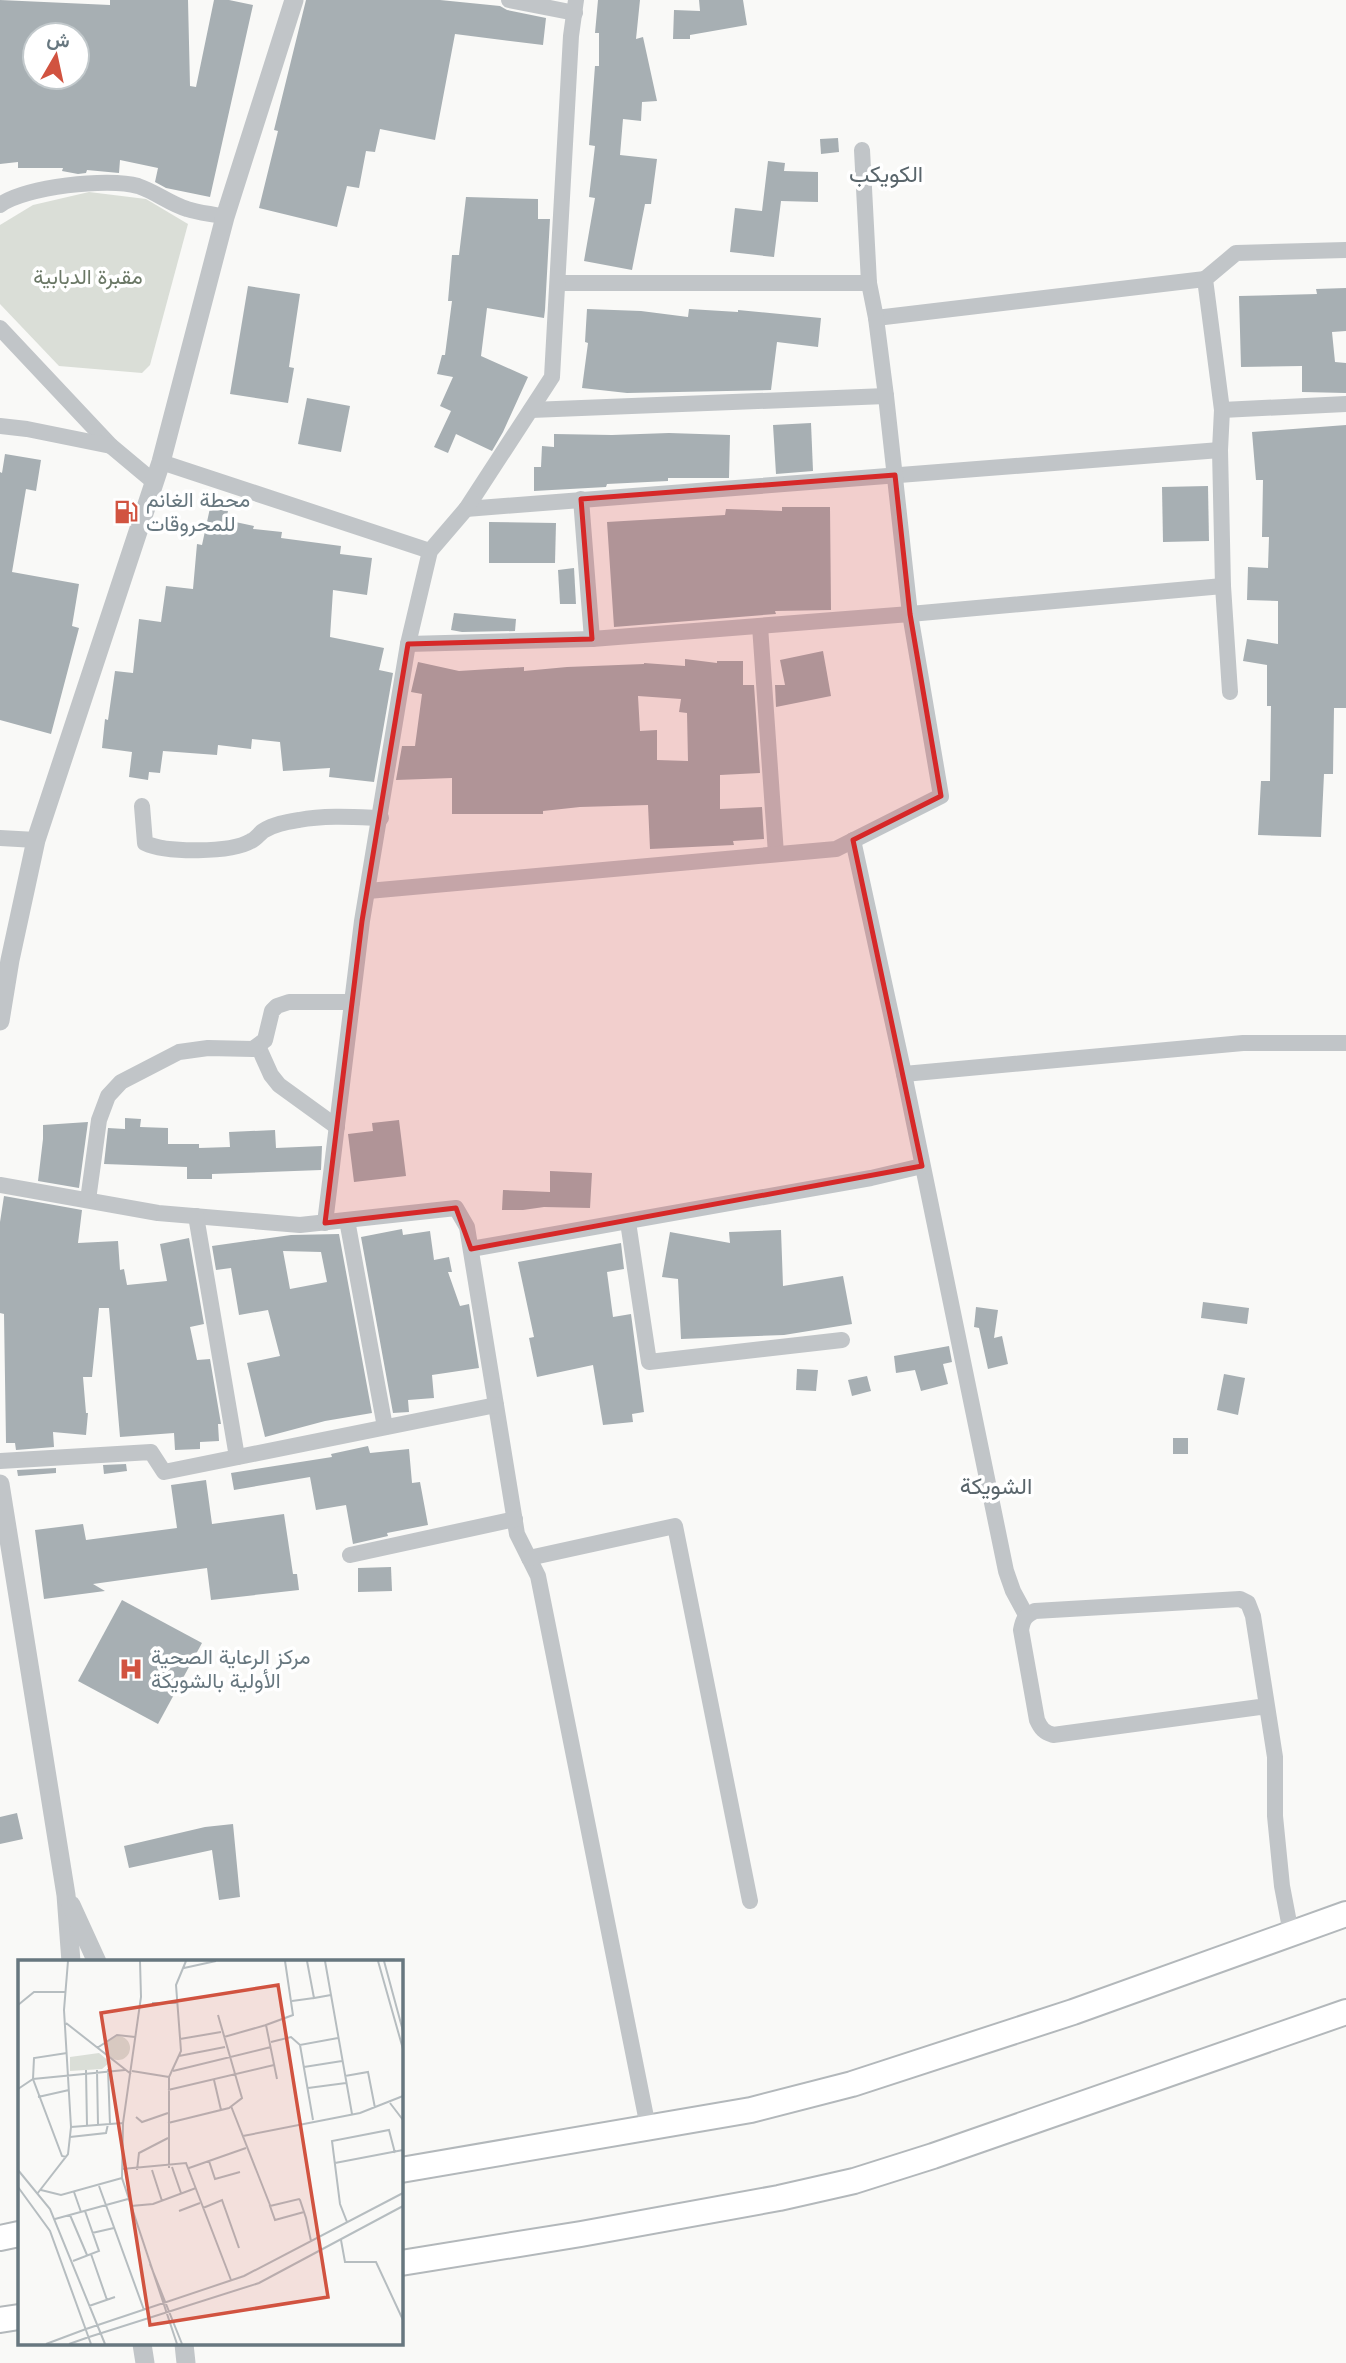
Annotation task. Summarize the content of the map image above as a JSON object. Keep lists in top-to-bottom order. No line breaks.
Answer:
{"districts":["الكويكب","الشويكة"],"parks":["مقبرة الدبابية"],"places":{"fuel station":["محطة الغانم للمحروقات"],"hospital":["مركز الرعاية الصحية الأولية بالشويكة"]},"north":"top"}
